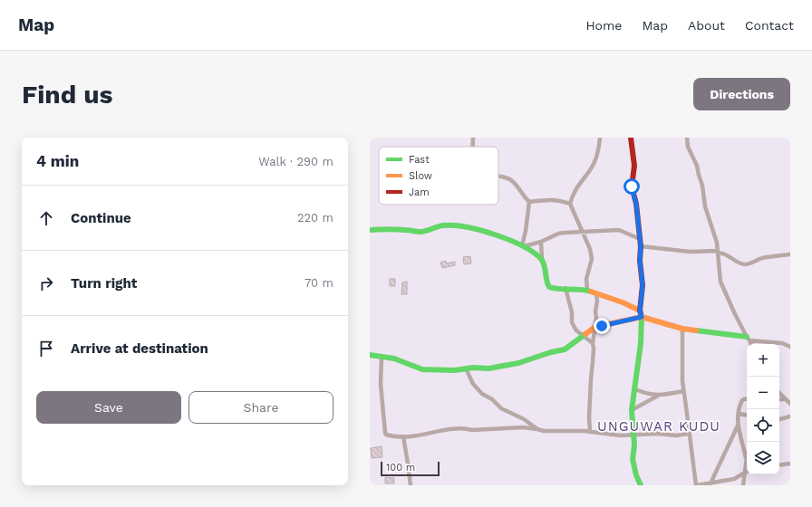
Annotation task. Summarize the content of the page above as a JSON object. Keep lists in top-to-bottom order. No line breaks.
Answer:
{"districts":["UNGUWAR KUDU"],"legend":["Fast","Slow","Jam"],"scale_bar":"100 m","page":{"header":"Map","nav":["Home","Map","About","Contact"],"buttons":["Directions",["Save","Share"]],"title":"Find us","heading":["4 min","Walk · 290 m"],"list":[["Continue","220 m"],["Turn right","70 m"],"Arrive at destination"],"map_buttons":["+","−"],"scale":"100 m"}}
